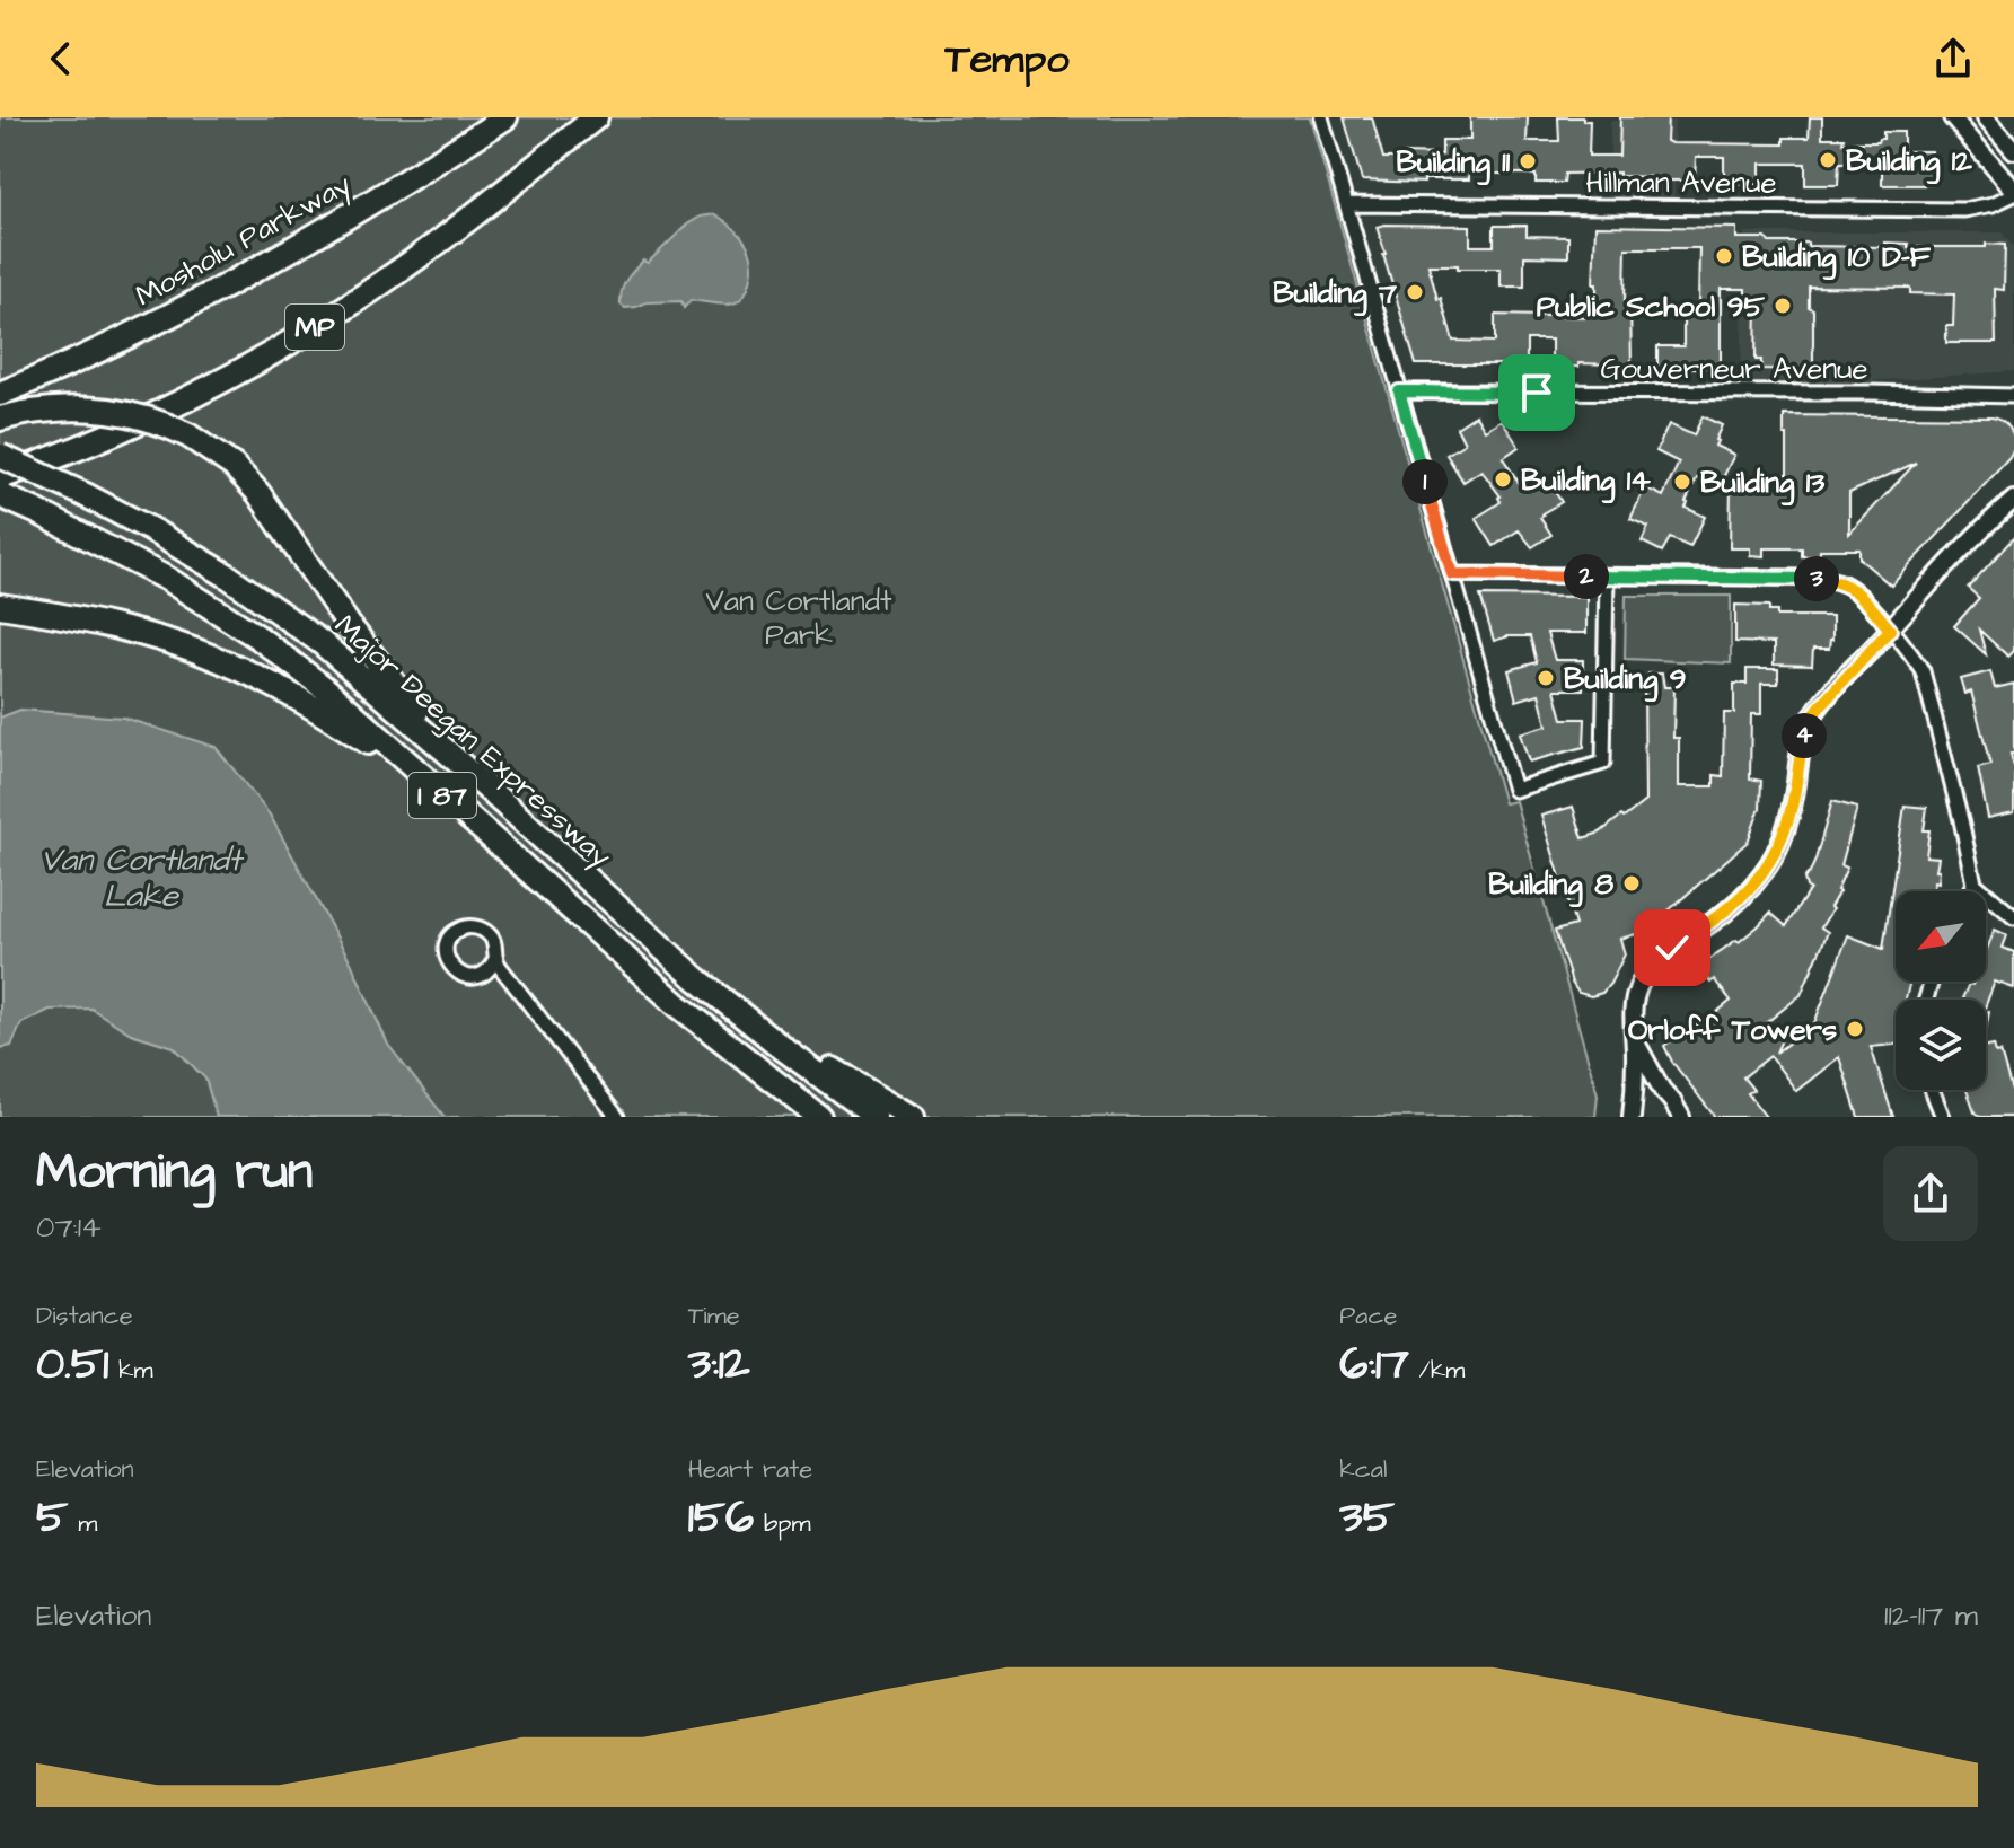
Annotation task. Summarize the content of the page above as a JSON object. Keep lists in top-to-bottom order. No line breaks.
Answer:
{"streets":{"highway":["Mosholu Parkway","MP","Major Deegan Expressway","I 87"],"street":["Hillman Avenue","Gouverneur Avenue"]},"water":["Van Cortlandt Lake"],"parks":["Van Cortlandt Park"],"places":["Building 12","Building 11","Building 10 D-F","Building 7","Public School 95","Building 14","Building 13","Building 9","Building 8","Orloff Towers"],"north":"bottom left","page":{"header":"Tempo","pins":["1","2","3","4"],"heading":["Morning run","07:14"],"stats":[["Distance","0.51 km"],["Time","3:12"],["Pace","6:17 /km"],["Elevation","5 m"],["Heart rate","156 bpm"],["kcal","35"]],"chart":["Elevation","112–117 m"]}}
